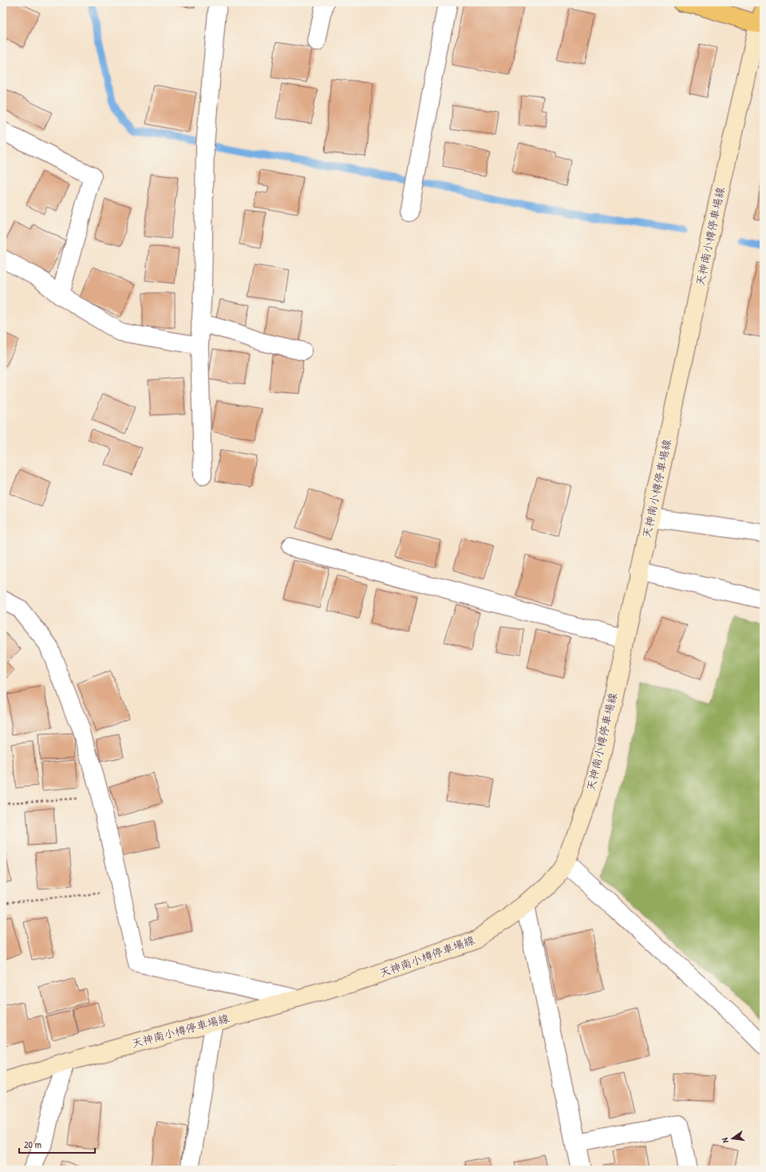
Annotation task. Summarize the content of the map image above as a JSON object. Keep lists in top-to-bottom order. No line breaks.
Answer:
{"streets":{"main road":["天神南小樽停車場線"]},"scale_bar":"20 m","north":"left"}
